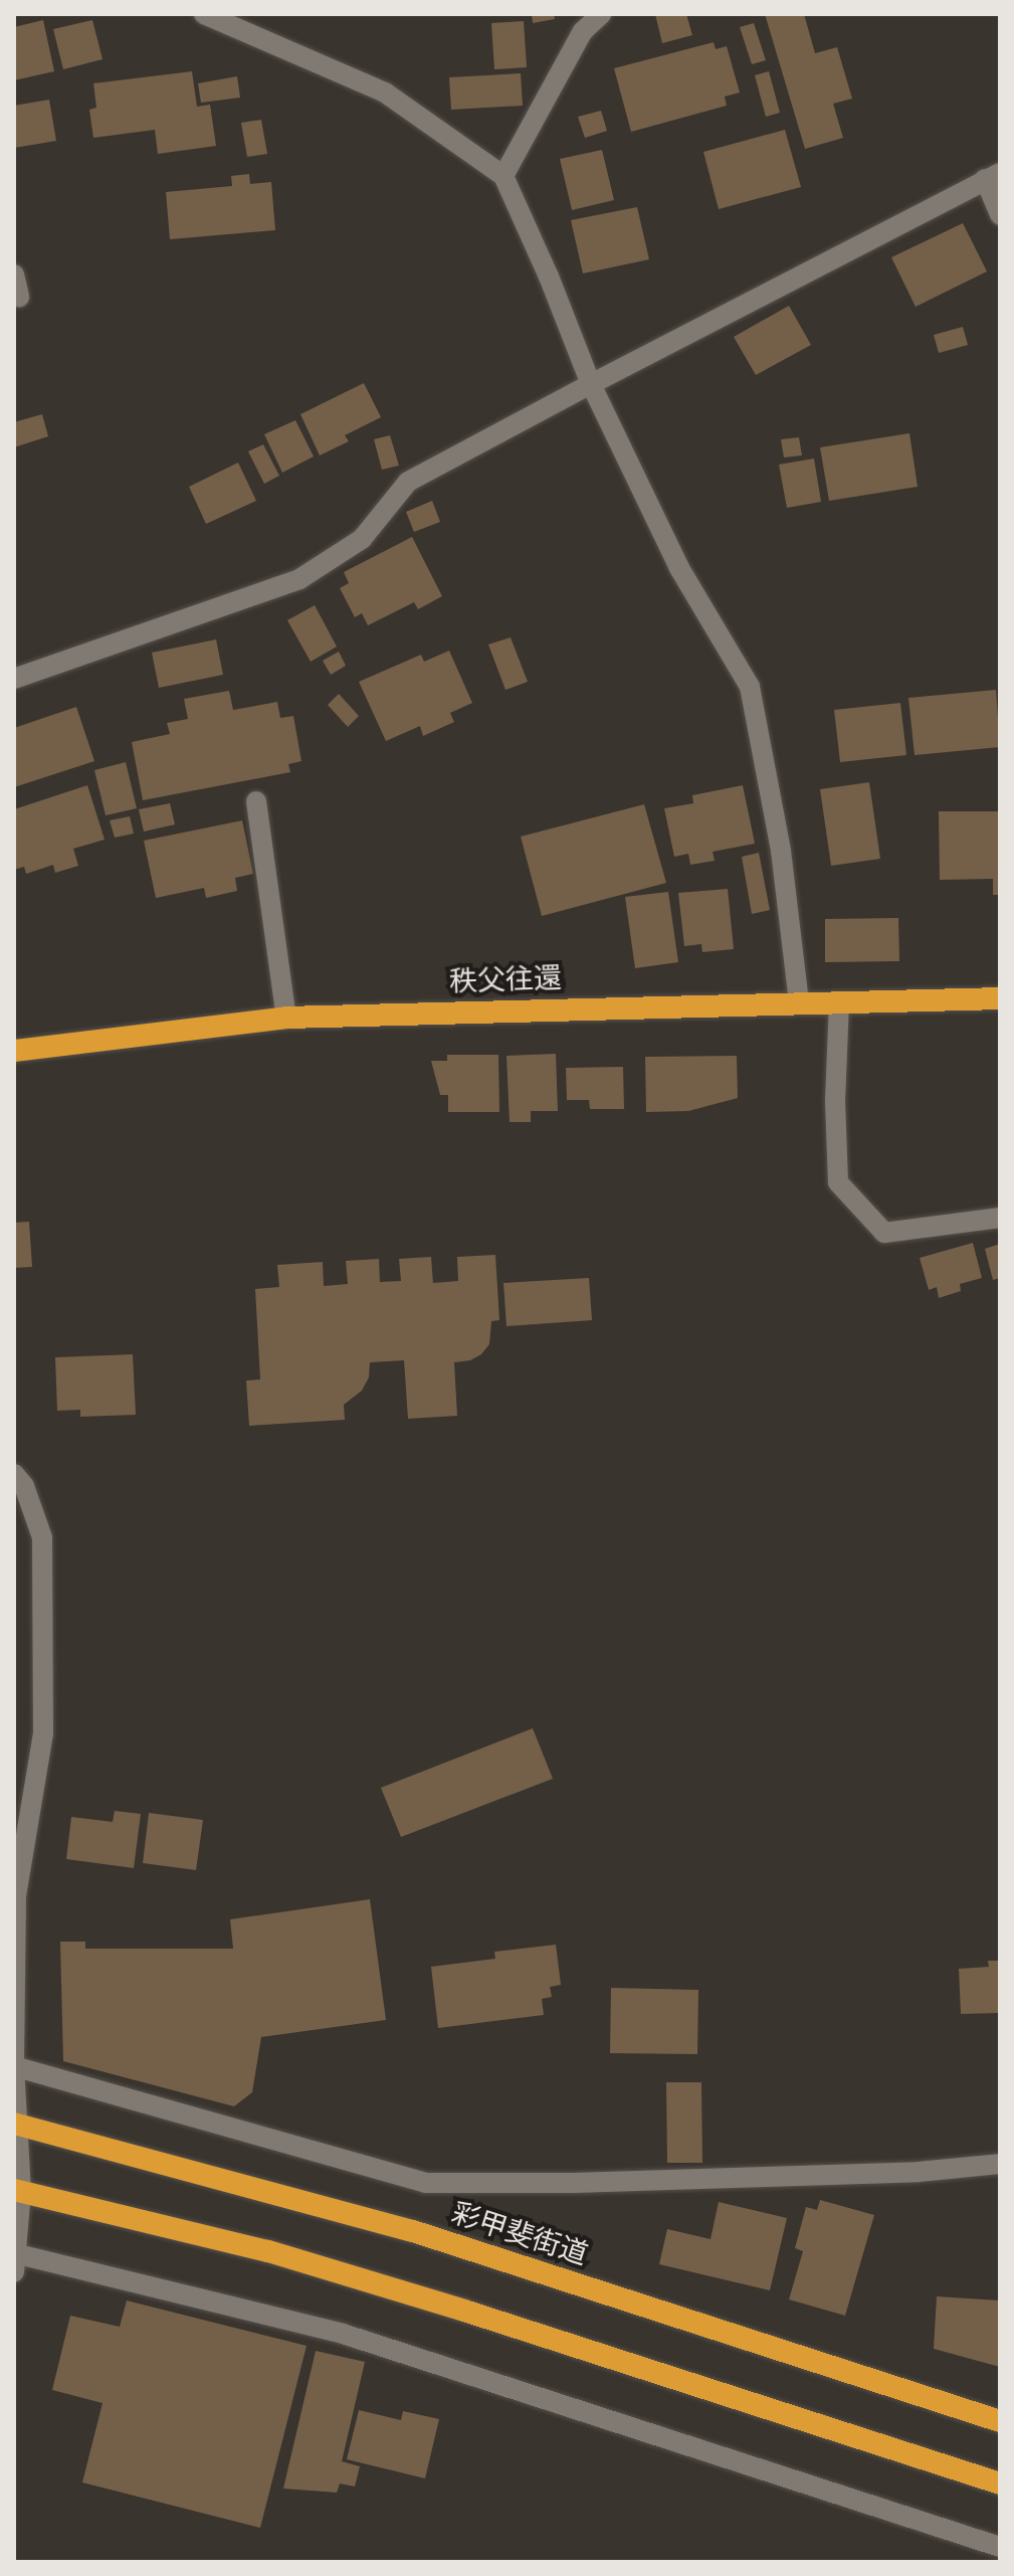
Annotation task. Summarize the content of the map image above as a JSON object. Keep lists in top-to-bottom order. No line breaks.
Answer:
{"streets":{"highway":["秩父往還","彩甲斐街道"]}}
